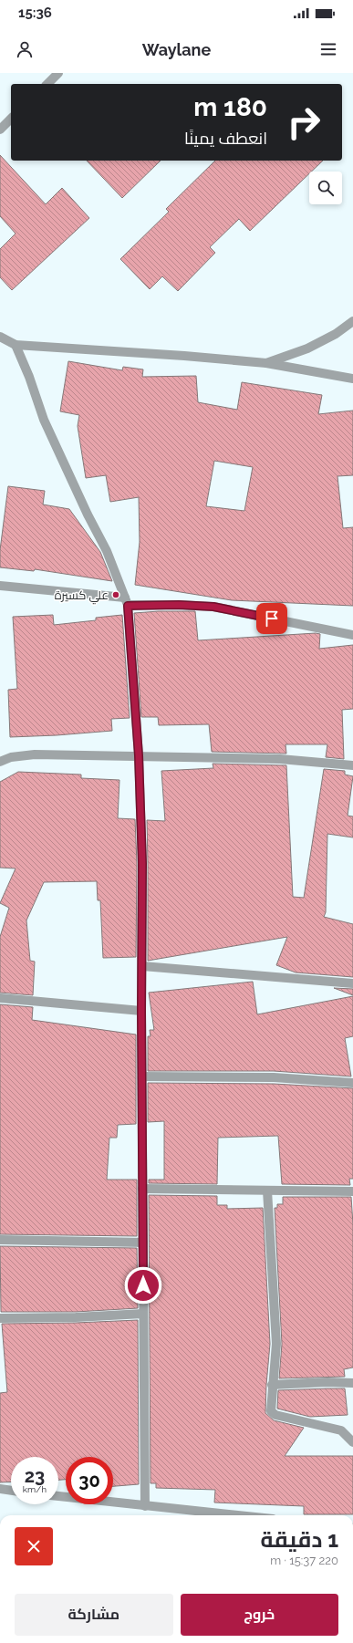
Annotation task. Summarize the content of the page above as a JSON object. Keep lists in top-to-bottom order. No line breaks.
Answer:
{"places":["علي كسيرة"],"page":{"status":"15:36","header":"Waylane","turn":["180 m","انعطف يمينًا"],"speed":"23 km/h","limit":"30","heading":["1 دقيقة","220 m · 15:37"],"buttons":["خروج","مشاركة"]}}
